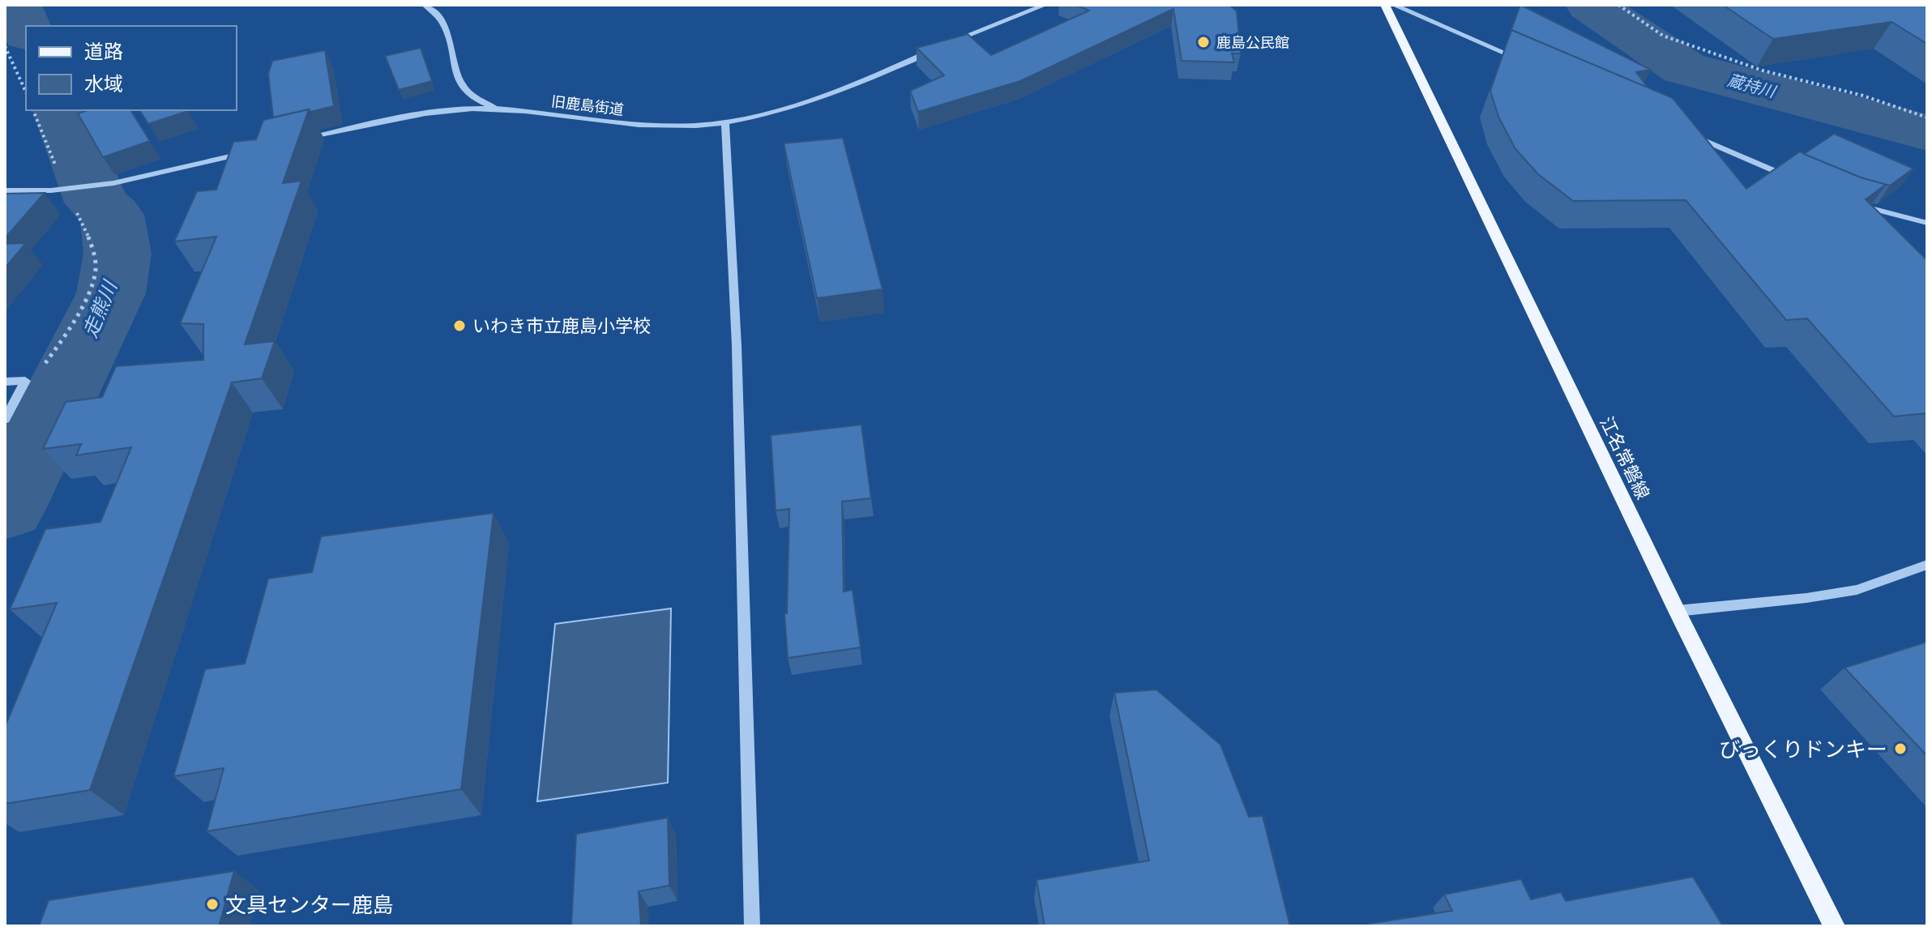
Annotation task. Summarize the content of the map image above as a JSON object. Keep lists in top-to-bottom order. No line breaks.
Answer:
{"streets":{"main road":["江名常磐線"],"street":["旧鹿島街道"]},"water":["蔵持川","走熊川"],"places":["鹿島公民館","いわき市立鹿島小学校","びっくりドンキー","文具センター鹿島"],"legend":["道路","水域"]}
